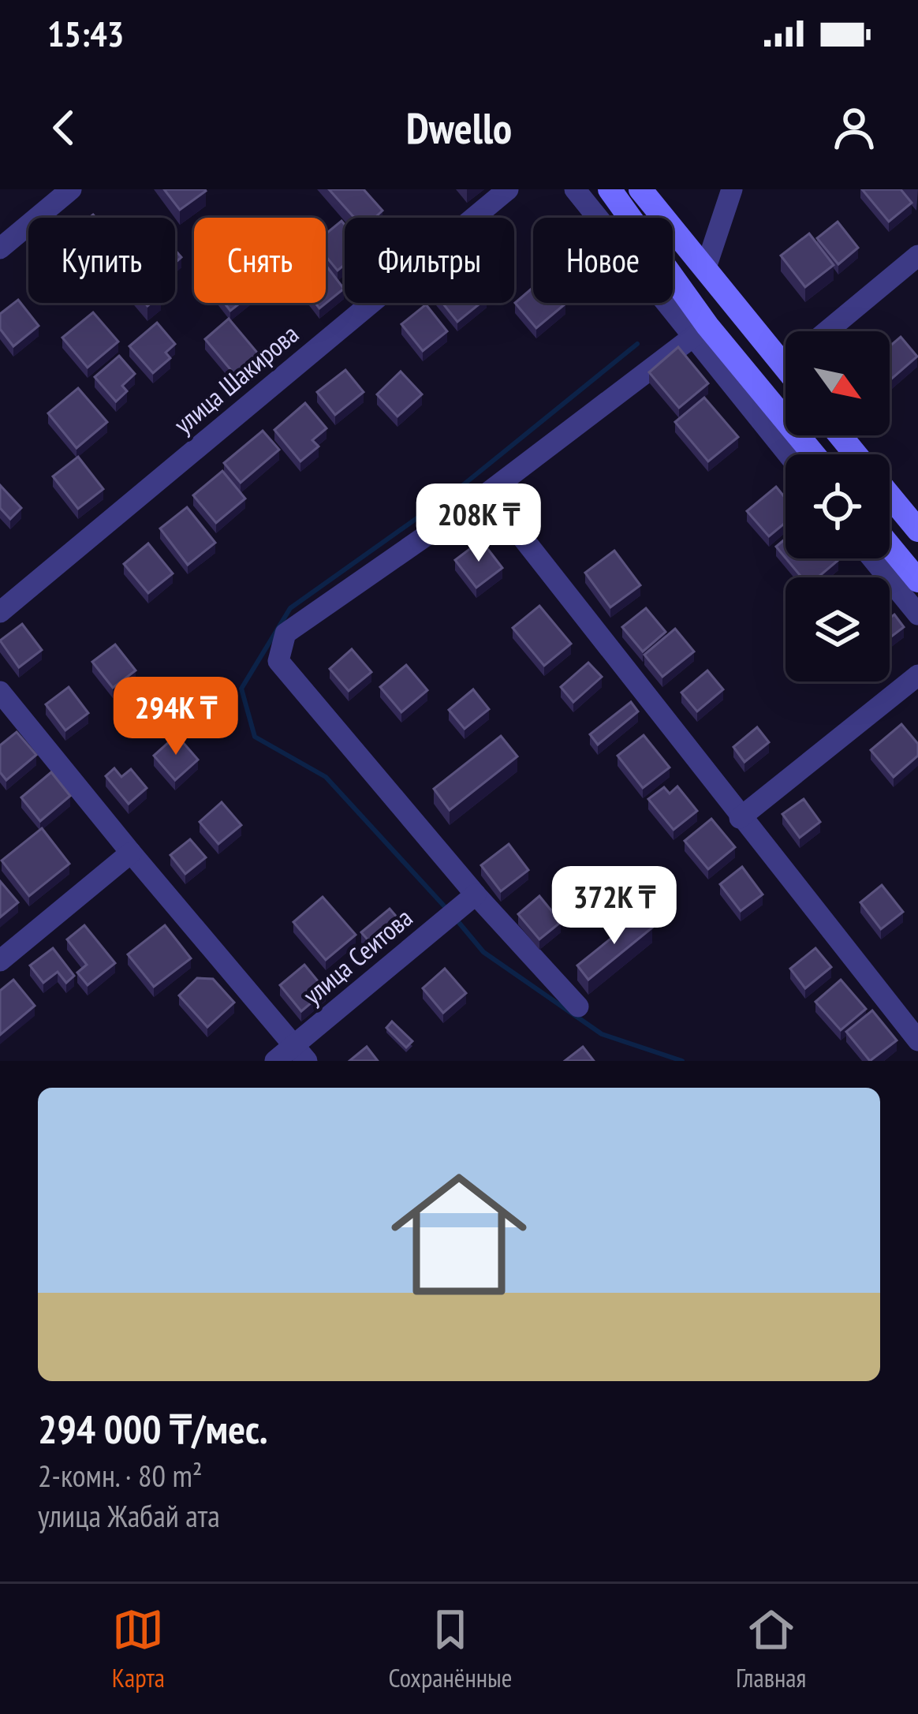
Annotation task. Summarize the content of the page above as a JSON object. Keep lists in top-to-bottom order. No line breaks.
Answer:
{"streets":{"street":["улица Шакирова","улица Сеитова"]},"north":"bottom right","page":{"status":"15:43","header":"Dwello","chip":["Купить","Снять","Фильтры","Новое"],"price":["208K ₸","294K ₸","372K ₸"],"list":[{"name":"294 000 ₸/мес.","note":"2-комн. · 80 m² · улица Жабай ата"}],"tabs":["Карта","Сохранённые","Главная"]}}
